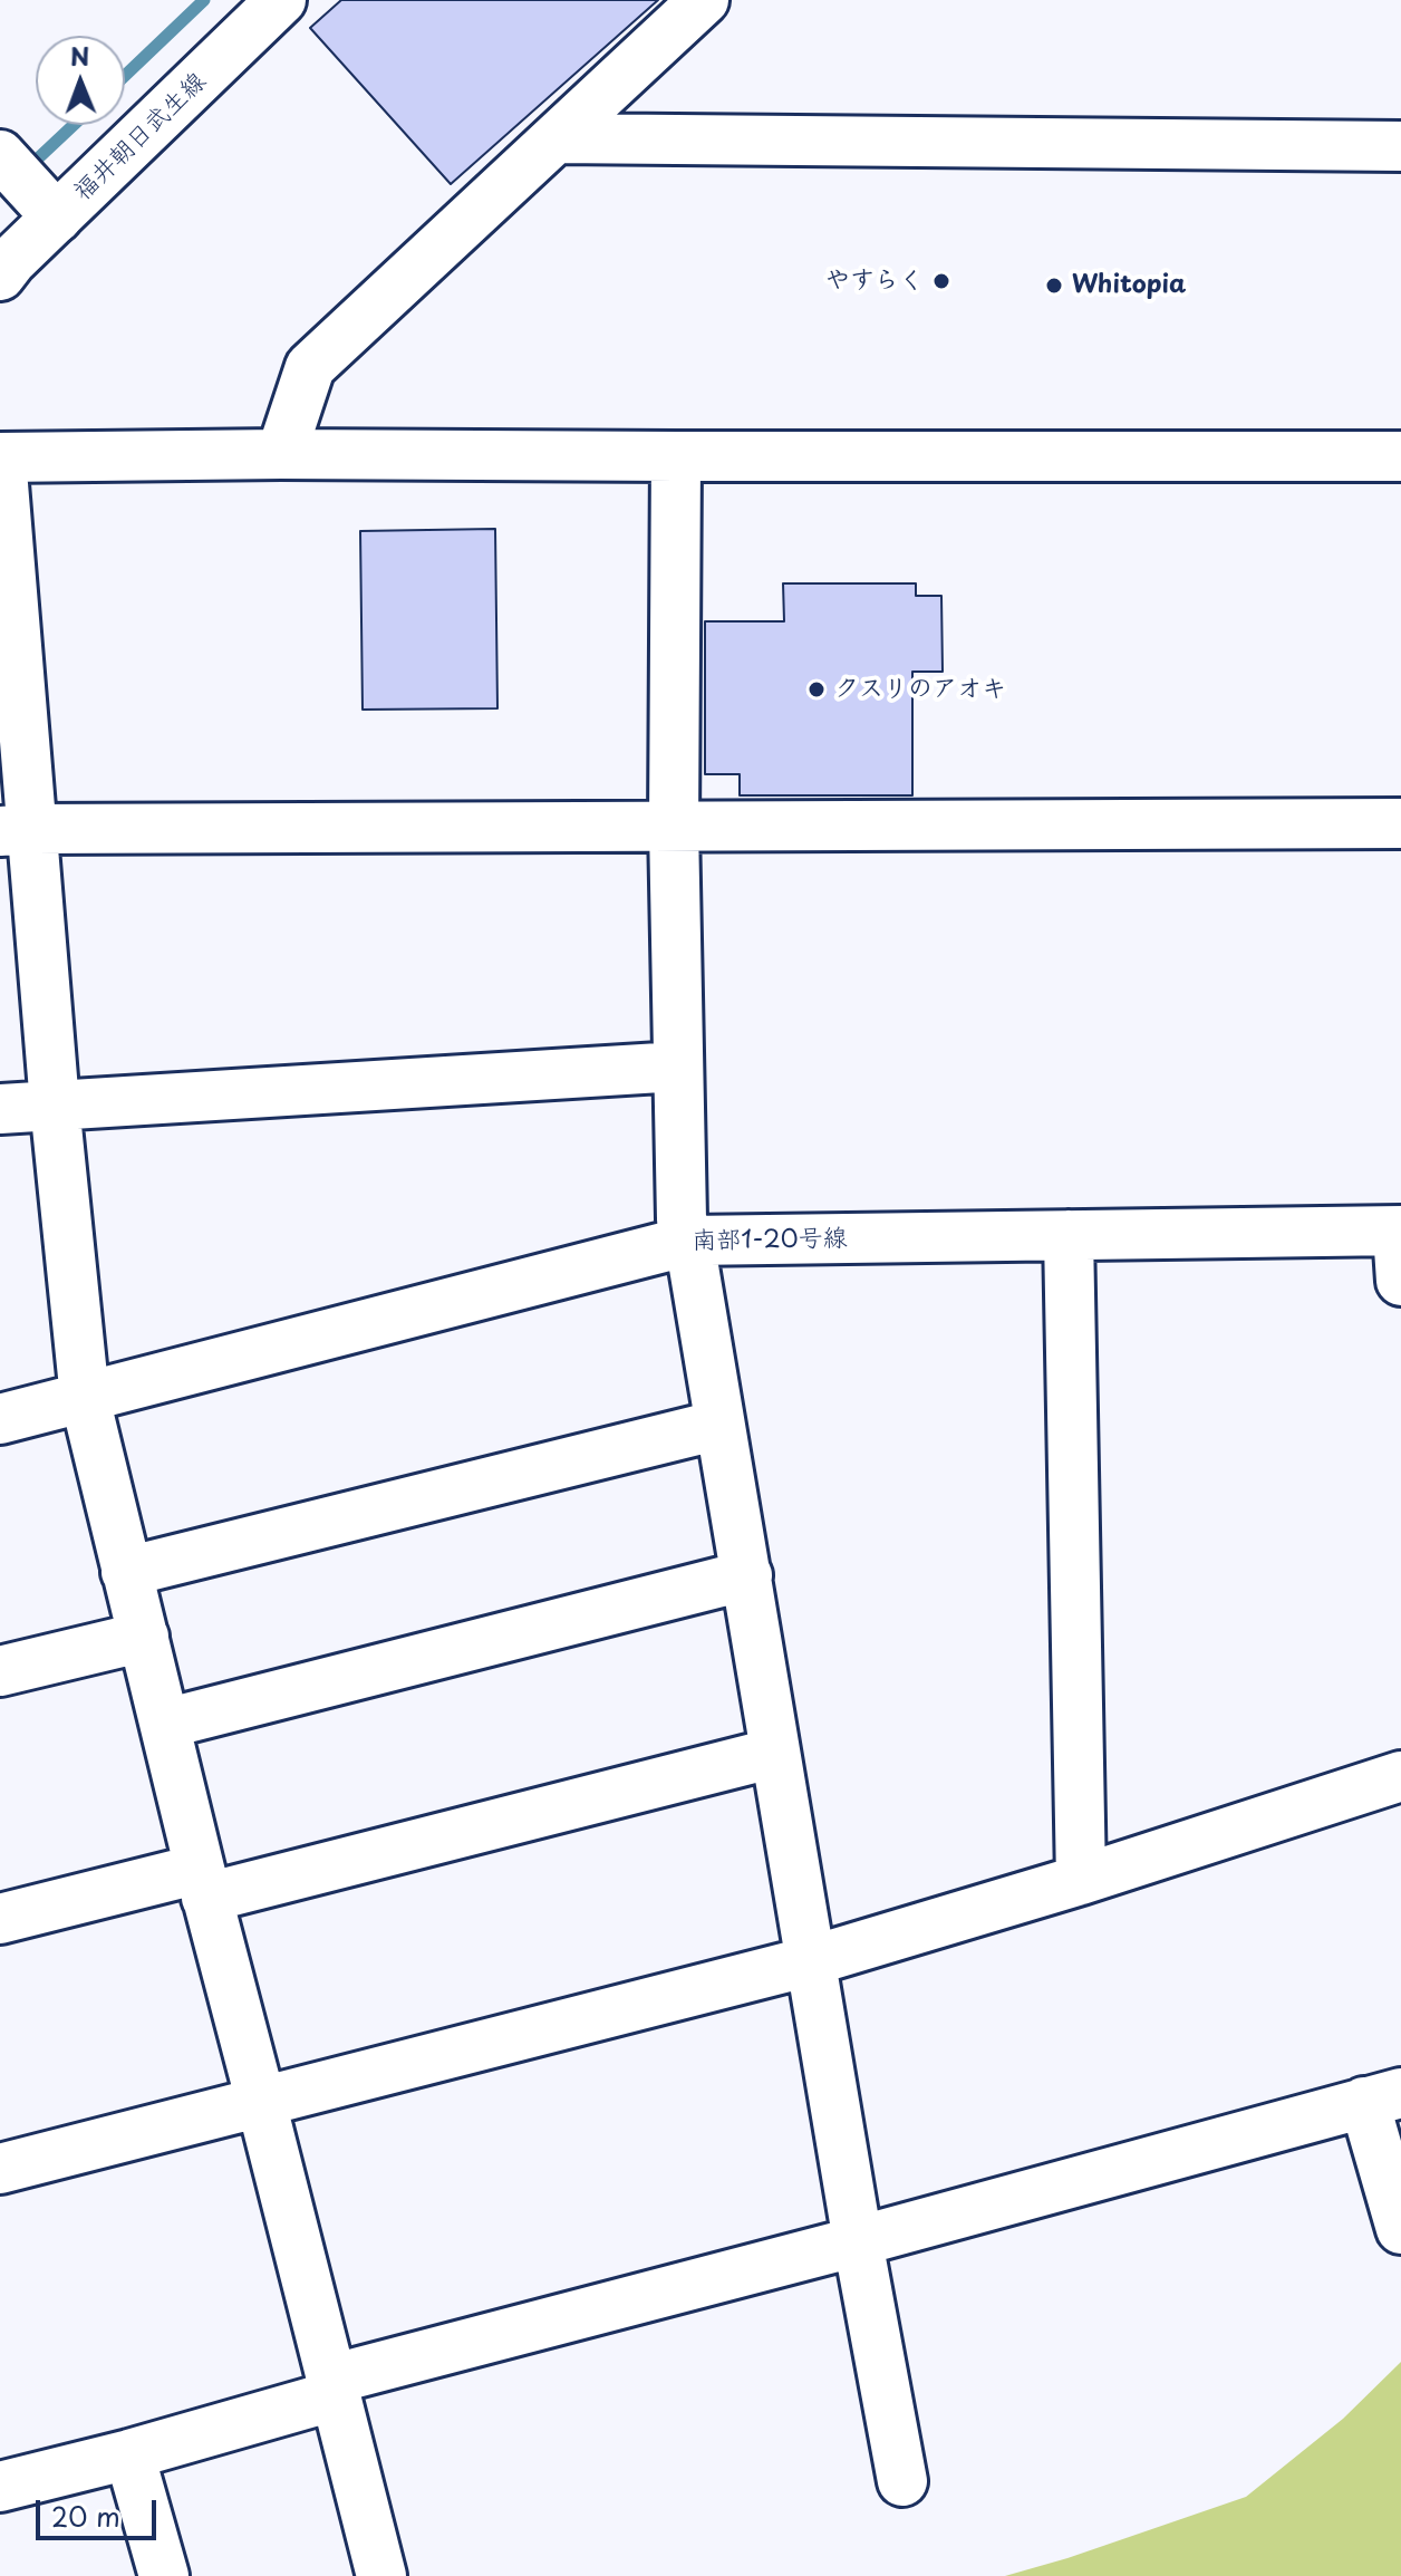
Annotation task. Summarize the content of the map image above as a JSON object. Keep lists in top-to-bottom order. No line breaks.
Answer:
{"streets":{"street":["福井朝日武生線","南部1-20号線"]},"places":["やすらく","Whitopia","クスリのアオキ"],"scale_bar":"20 m","north":"top"}
